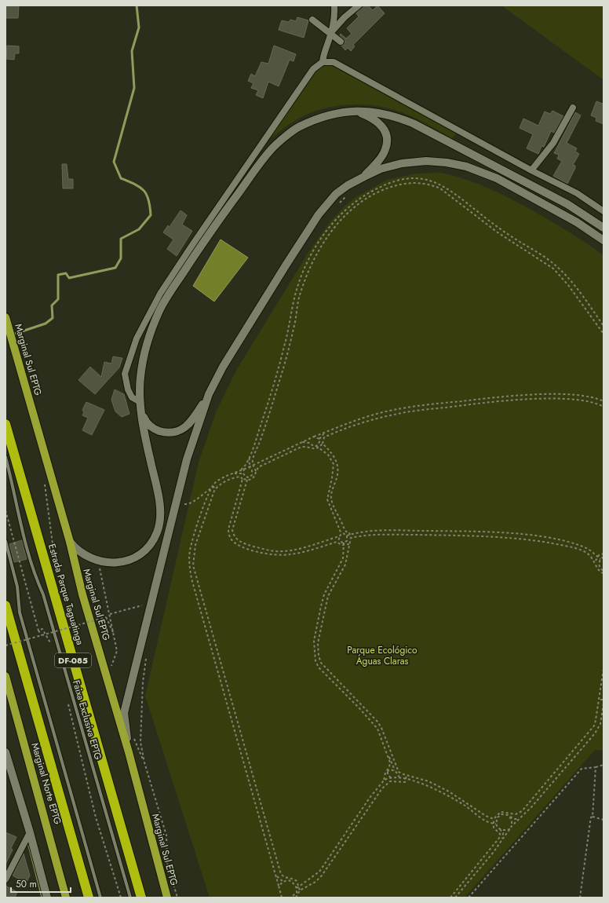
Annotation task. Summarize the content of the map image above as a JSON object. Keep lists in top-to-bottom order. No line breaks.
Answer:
{"streets":{"highway":["Estrada Parque Taguatinga","DF-085"],"main road":["Marginal Sul EPTG","Marginal Norte EPTG"],"lane":["Faixa Exclusiva EPTG"]},"parks":["Parque Ecológico Águas Claras"],"scale_bar":"50 m"}
